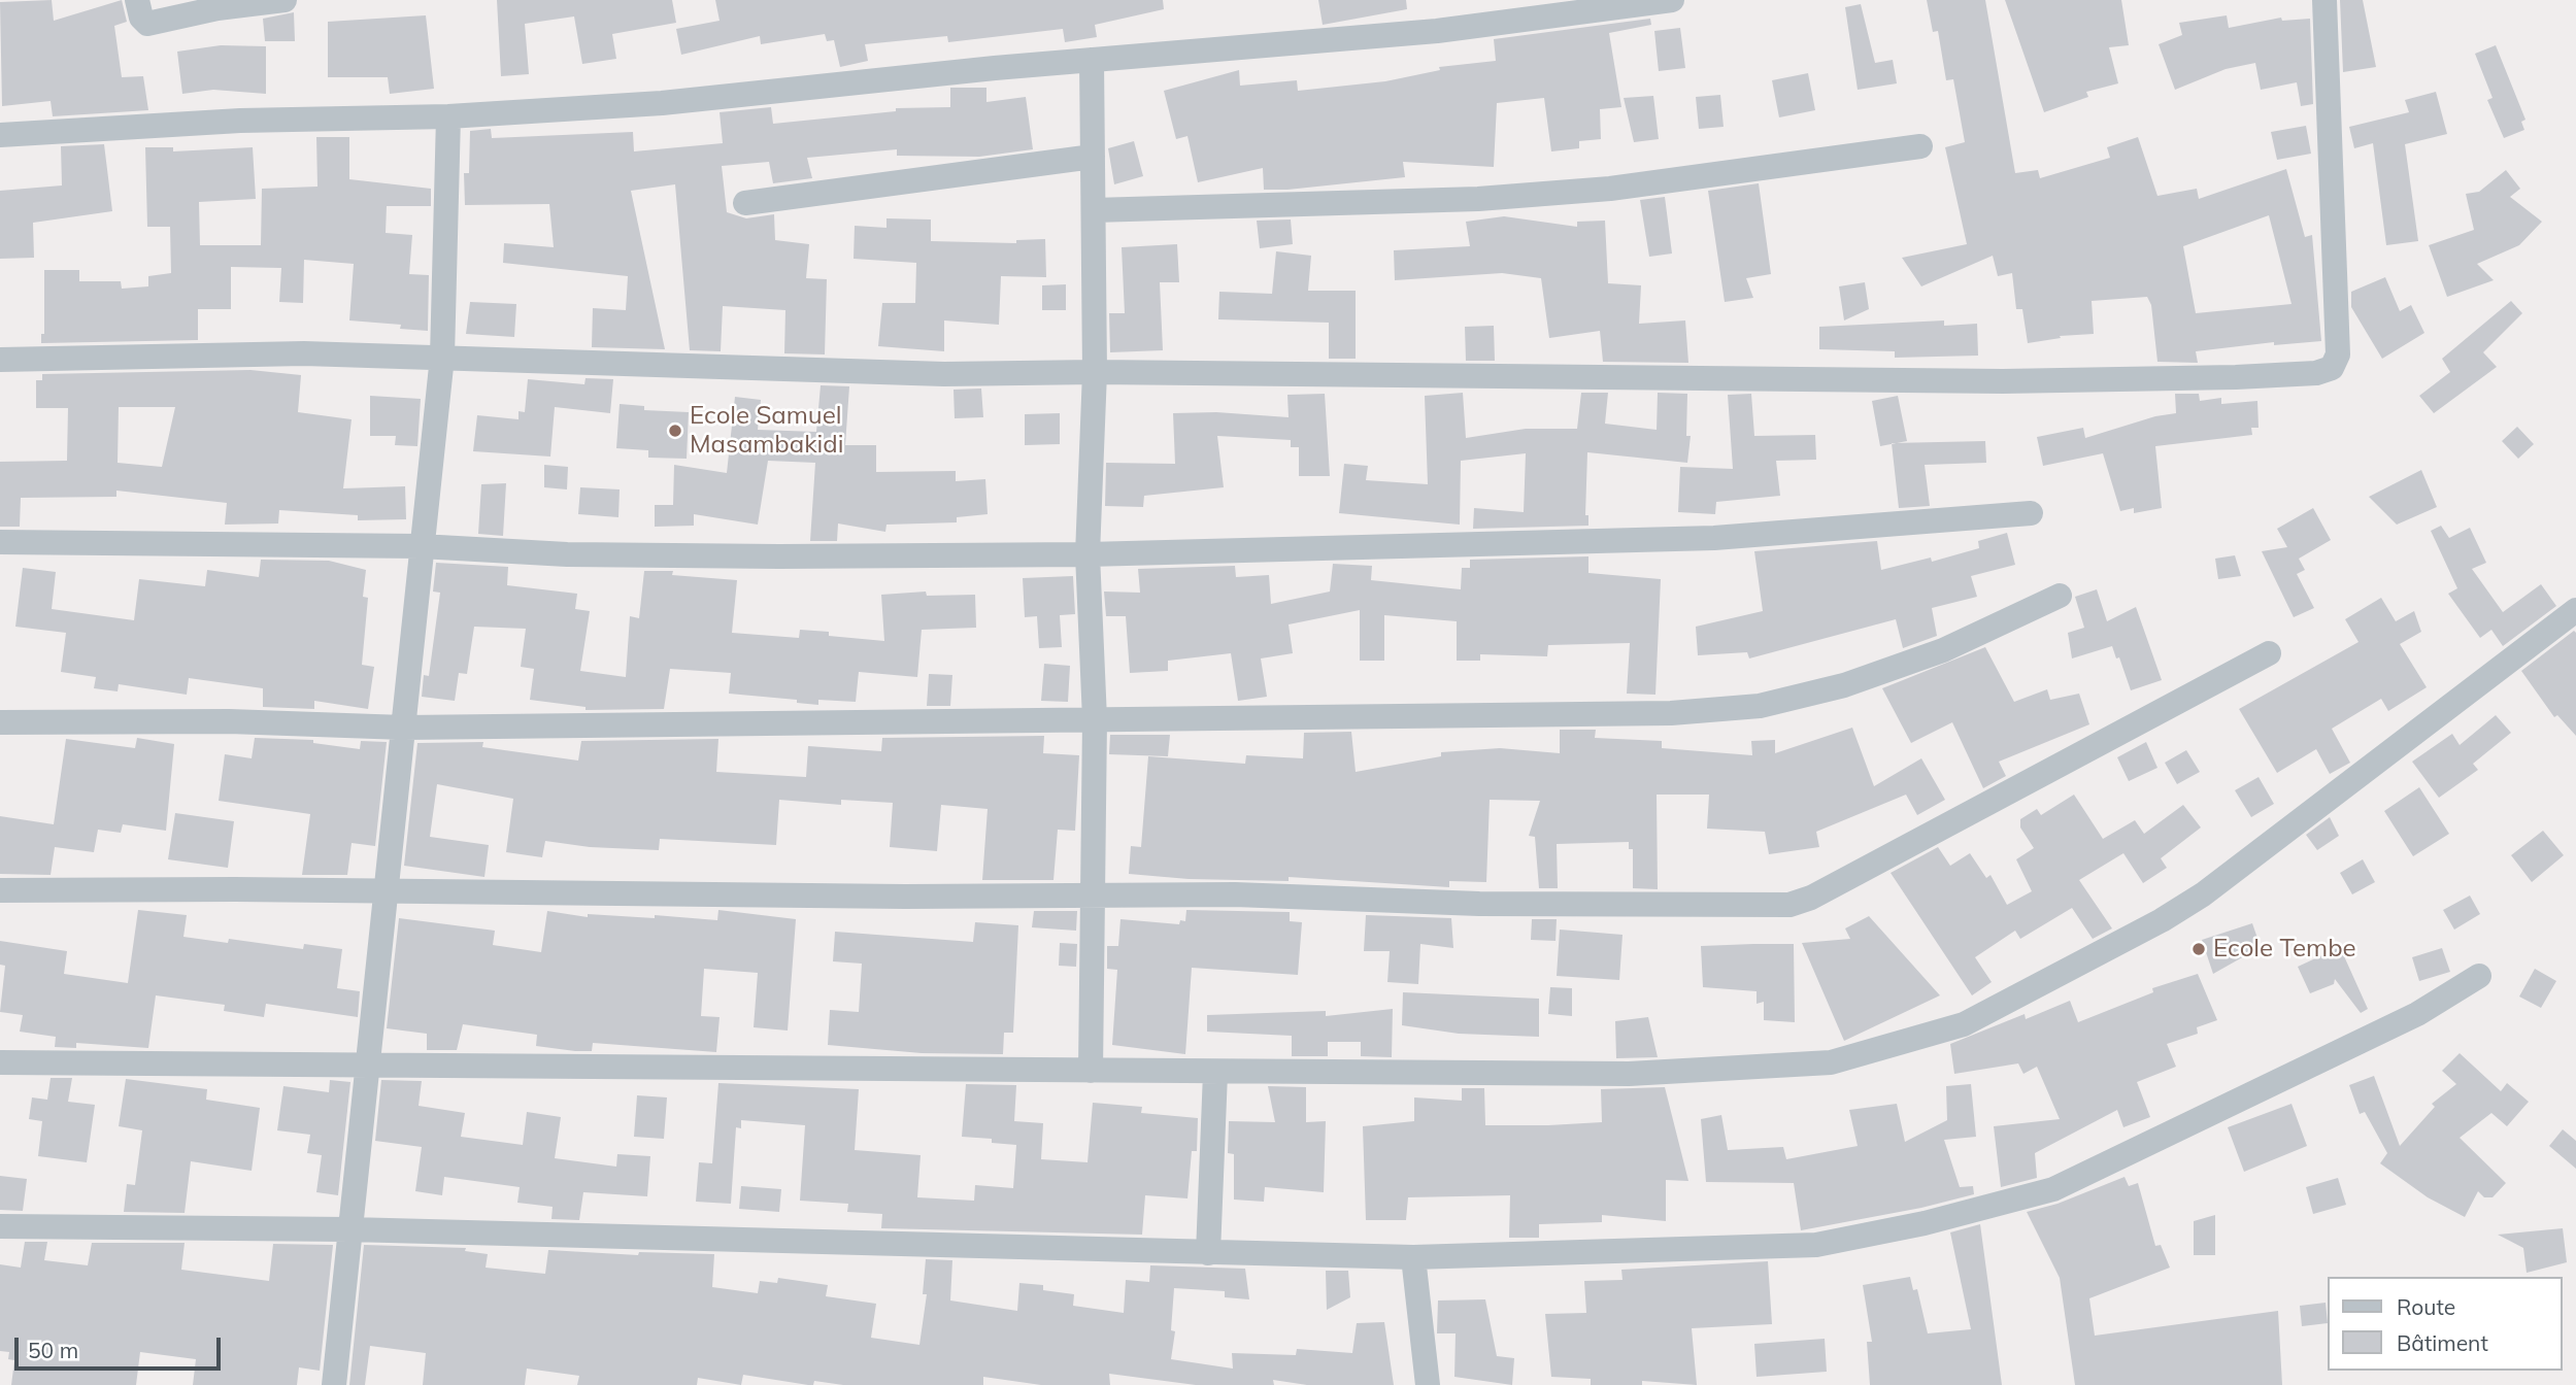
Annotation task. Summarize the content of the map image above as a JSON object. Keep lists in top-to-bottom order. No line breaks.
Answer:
{"places":["Ecole Samuel Masambakidi","Ecole Tembe"],"legend":["Route","Bâtiment"],"scale_bar":"50 m"}
